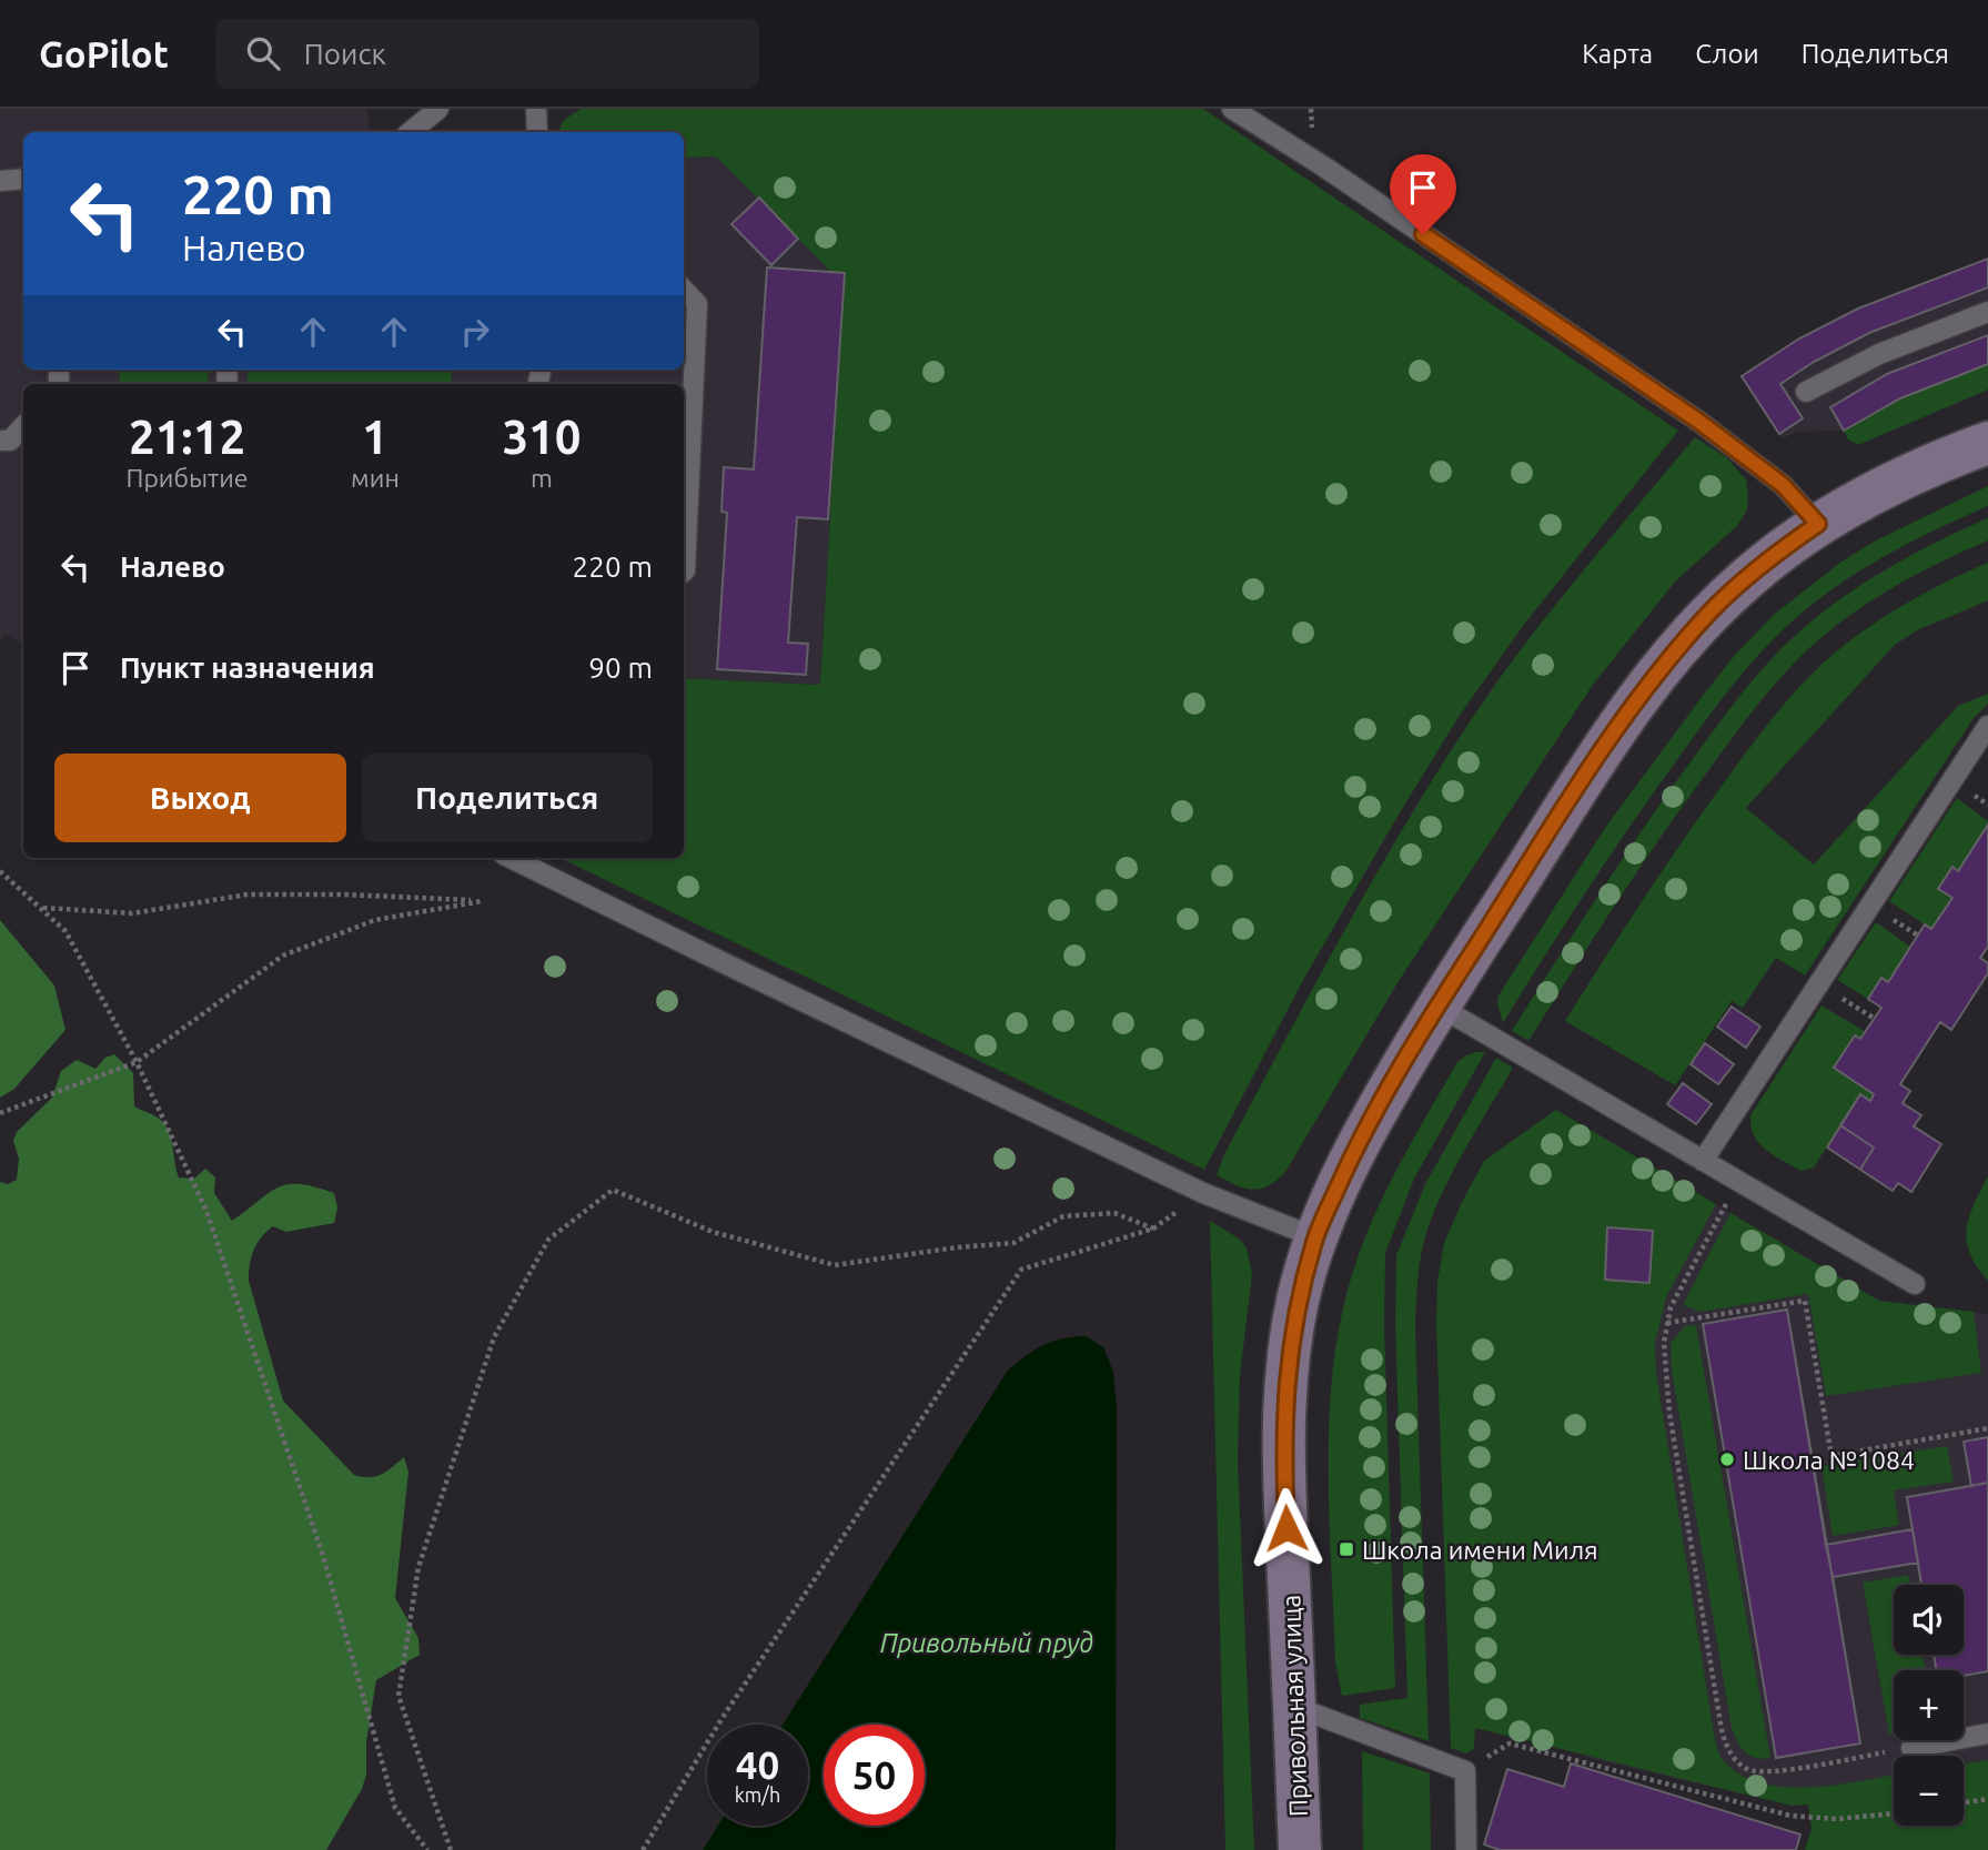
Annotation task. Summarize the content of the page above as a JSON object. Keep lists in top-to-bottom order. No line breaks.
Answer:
{"streets":{"main road":["Привольная улица"]},"water":["Привольный пруд"],"places":{"other":["Школа №1084"],"transit":["Школа имени Миля"]},"page":{"header":"GoPilot","search":"Поиск","nav":["Карта","Слои","Поделиться"],"turn":["220 m","Налево"],"eta":["21:12","Прибытие","1","мин","310","m"],"list":[{"name":"Налево","value":"220 m"},{"name":"Пункт назначения","value":"90 m"}],"buttons":["Выход","Поделиться"],"map_buttons":["+","−"],"speed":"40 km/h","limit":"50"}}
